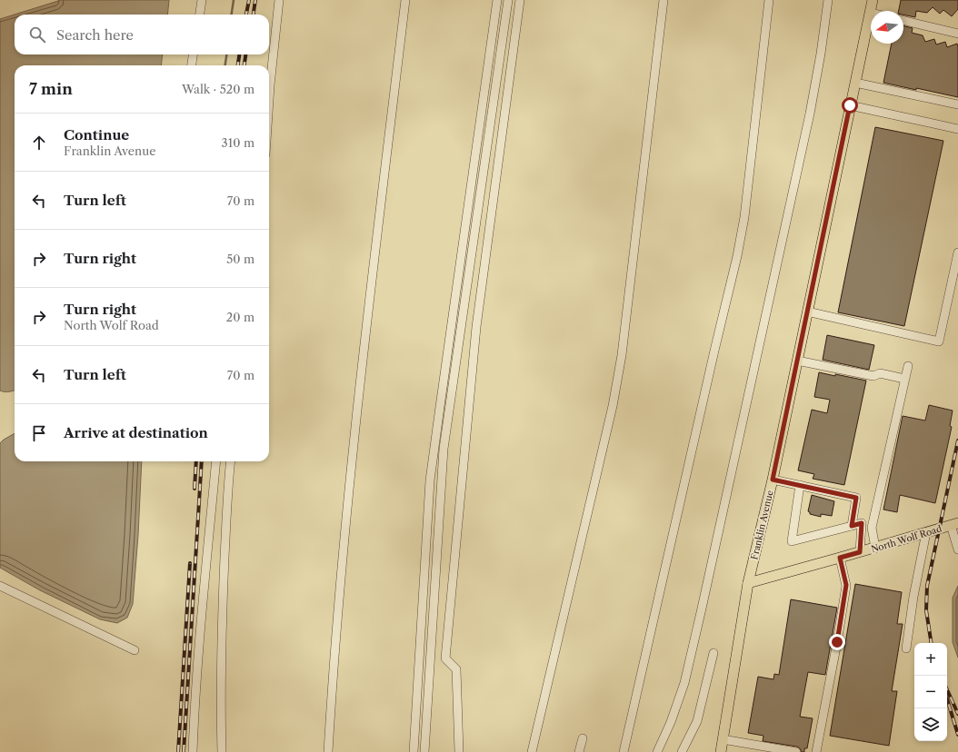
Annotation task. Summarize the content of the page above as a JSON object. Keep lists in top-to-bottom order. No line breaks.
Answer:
{"streets":{"main road":["Franklin Avenue","North Wolf Road"]},"crossings":[["Franklin Avenue","North Wolf Road"]],"north":"left","page":{"search":"Search here","heading":["7 min","Walk · 520 m"],"list":[["Continue","Franklin Avenue","310 m"],["Turn left","70 m"],["Turn right","50 m"],["Turn right","North Wolf Road","20 m"],["Turn left","70 m"],"Arrive at destination"],"map_buttons":["+","−"]}}
